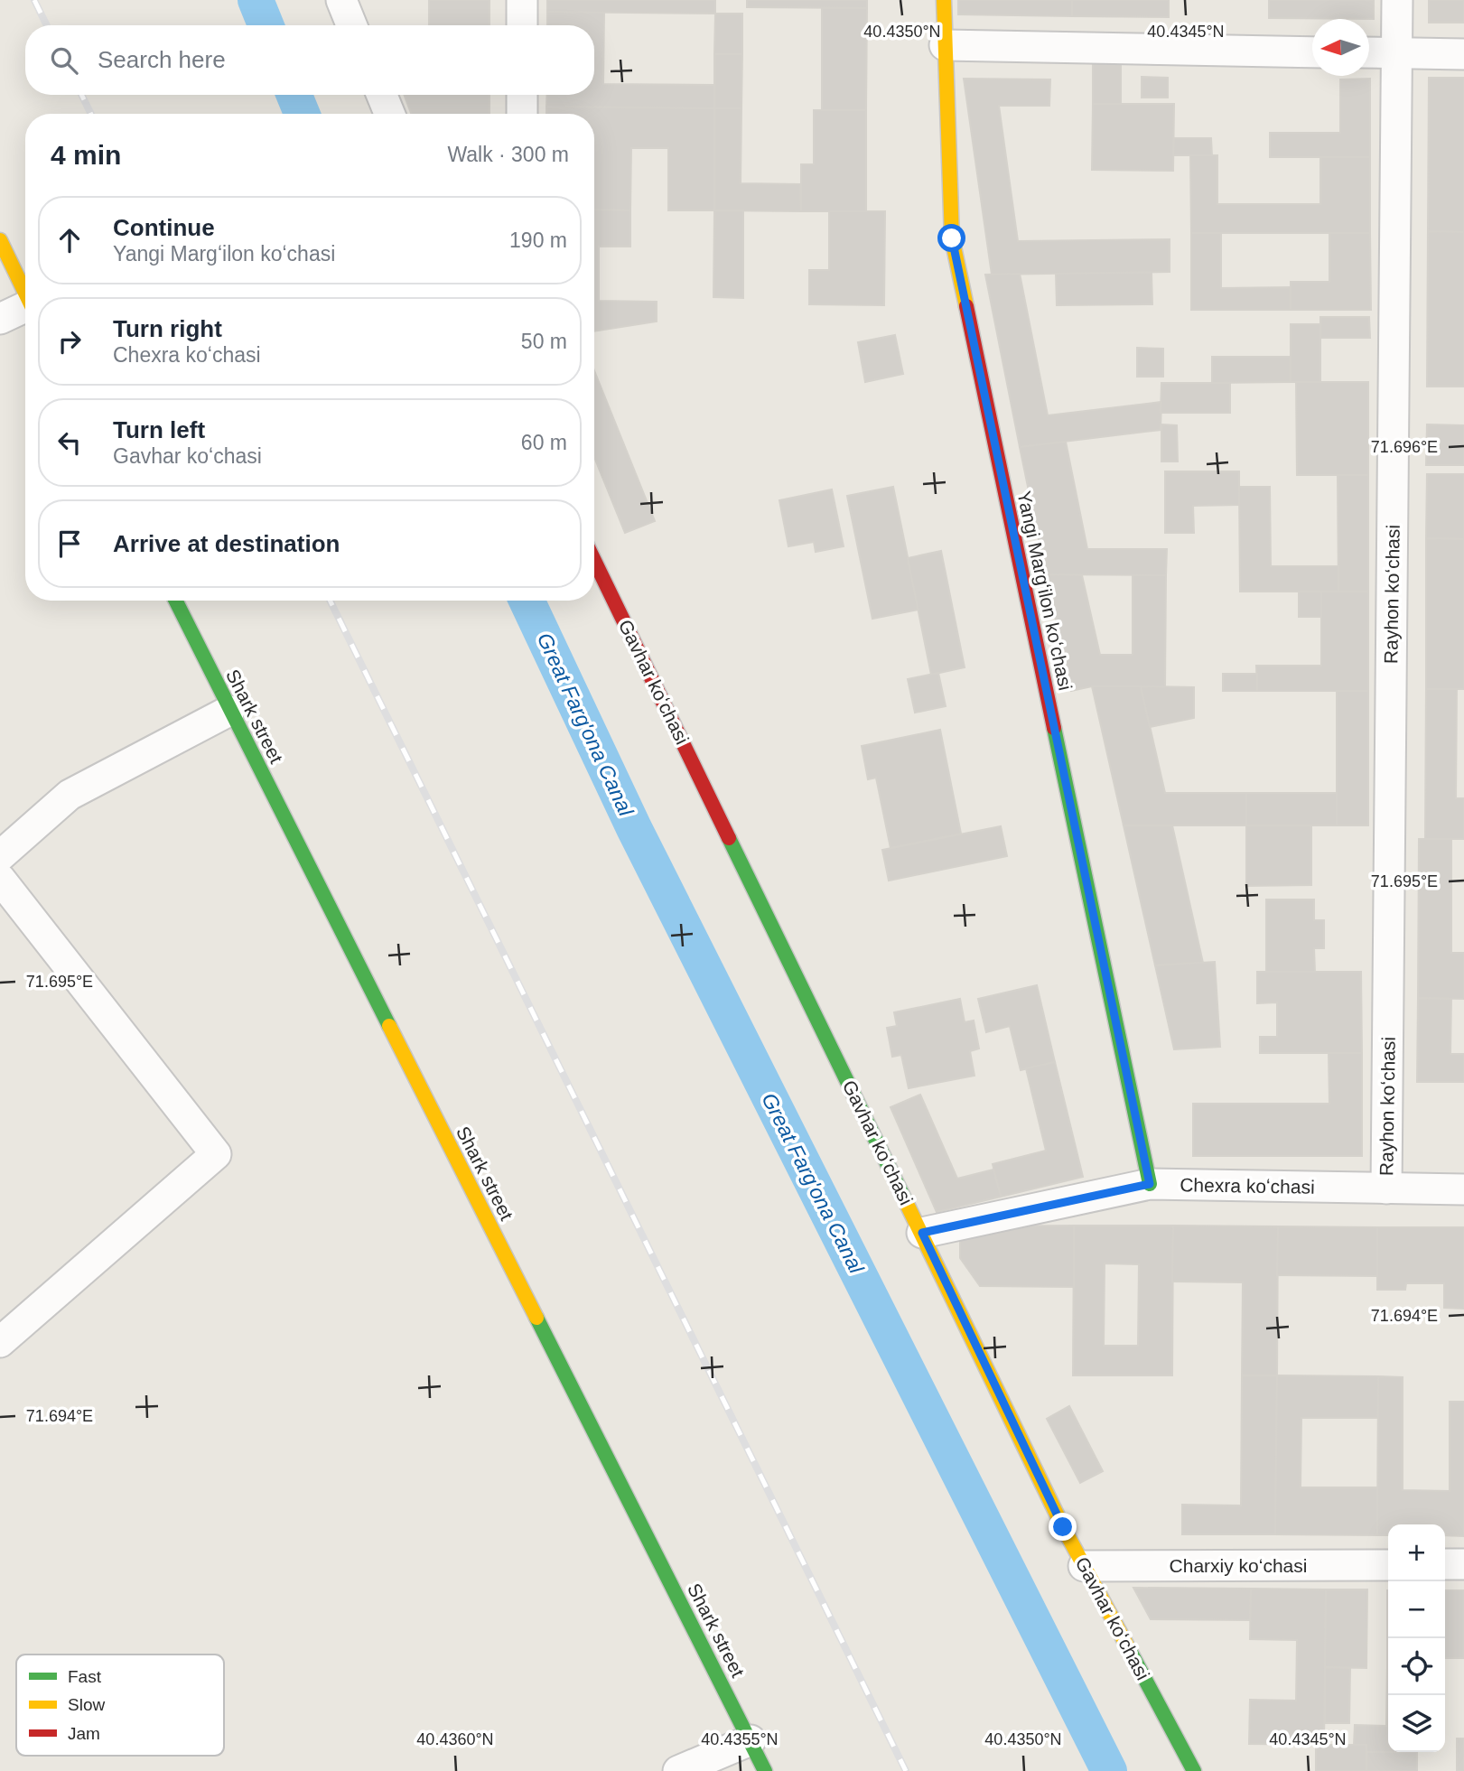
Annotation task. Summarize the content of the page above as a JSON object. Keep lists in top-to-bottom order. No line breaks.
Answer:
{"streets":{"street":["Yangi Margʻilon koʻchasi","Rayhon koʻchasi","Gavhar koʻchasi","Shark street","Chexra koʻchasi","Charxiy koʻchasi"]},"crossings":[["Yangi Margʻilon koʻchasi","Chexra koʻchasi"],["Rayhon koʻchasi","Chexra koʻchasi"],["Gavhar koʻchasi","Chexra koʻchasi"],["Gavhar koʻchasi","Charxiy koʻchasi"]],"water":["Great Farg'ona Canal"],"legend":["Fast","Slow","Jam"],"north":"left","page":{"search":"Search here","heading":["4 min","Walk · 300 m"],"list":[["Continue","Yangi Margʻilon koʻchasi","190 m"],["Turn right","Chexra koʻchasi","50 m"],["Turn left","Gavhar koʻchasi","60 m"],"Arrive at destination"],"map_buttons":["+","−"]},"coordinates":["40.4350°N","40.4345°N","71.696°E","71.695°E","71.694°E","40.4360°N","40.4355°N"]}
